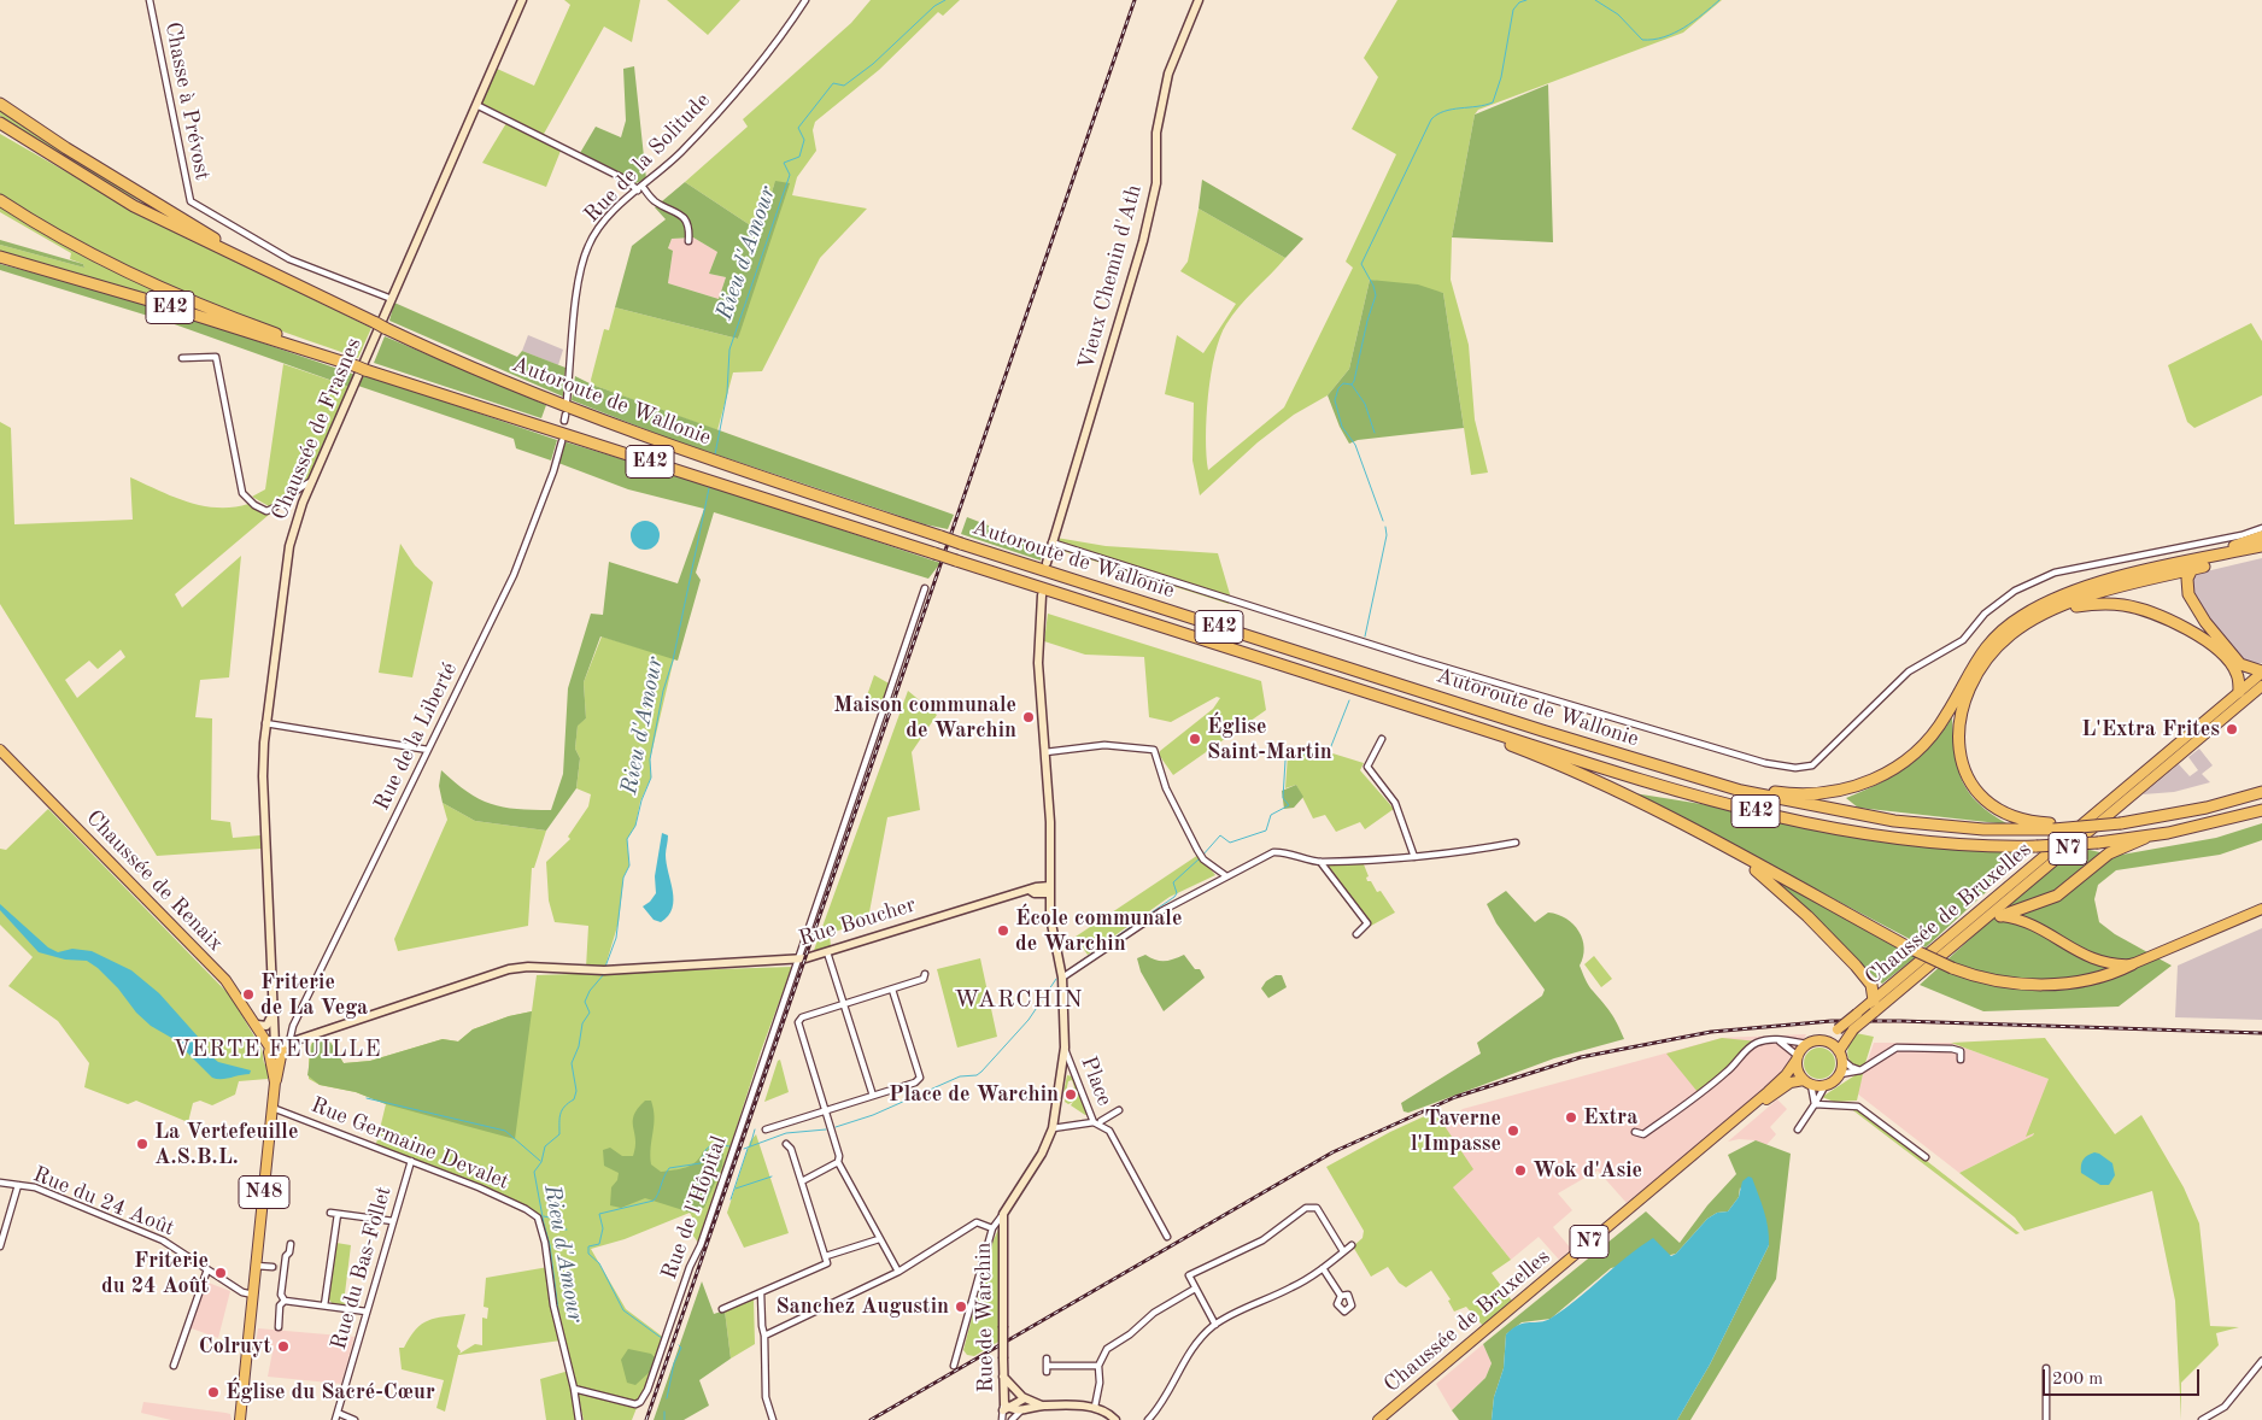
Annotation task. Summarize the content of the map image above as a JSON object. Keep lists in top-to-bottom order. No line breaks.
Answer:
{"streets":{"highway":["E42","Autoroute de Wallonie"],"main road":["N7","Chaussée de Renaix","Chaussée de Bruxelles","N48"],"street":["Chasse à Prévost","Rue de la Solitude","Vieux Chemin d'Ath","Chaussée de Frasnes","Rue de la Liberté","Rue Boucher","Place","Rue Germaine Devalet","Rue du 24 Août","Rue de l'Hôpital","Rue du Bas-Follet","Rue de Warchin"]},"crossings":[["Chasse à Prévost","Chaussée de Frasnes"],["Chaussée de Frasnes","Chaussée de Renaix"],["Rue de la Liberté","Rue Boucher"],["Chaussée de Renaix","Rue Germaine Devalet"],["Chaussée de Renaix","Rue du 24 Août"],["Rue Boucher","Rue de l'Hôpital"],["Rue Germaine Devalet","Rue de l'Hôpital"],["Rue Germaine Devalet","Rue du Bas-Follet"]],"districts":["WARCHIN","VERTE FEUILLE"],"water":["Rieu d'Amour"],"places":["Maison communale de Warchin","L'Extra Frites","Église Saint-Martin","École communale de Warchin","Friterie de La Vega","Place de Warchin","Extra","Taverne l'Impasse","La Vertefeuille A.S.B.L.","Wok d'Asie","Friterie du 24 Août","Sanchez Augustin","Colruyt","Église du Sacré-Cœur"],"scale_bar":"200 m"}
